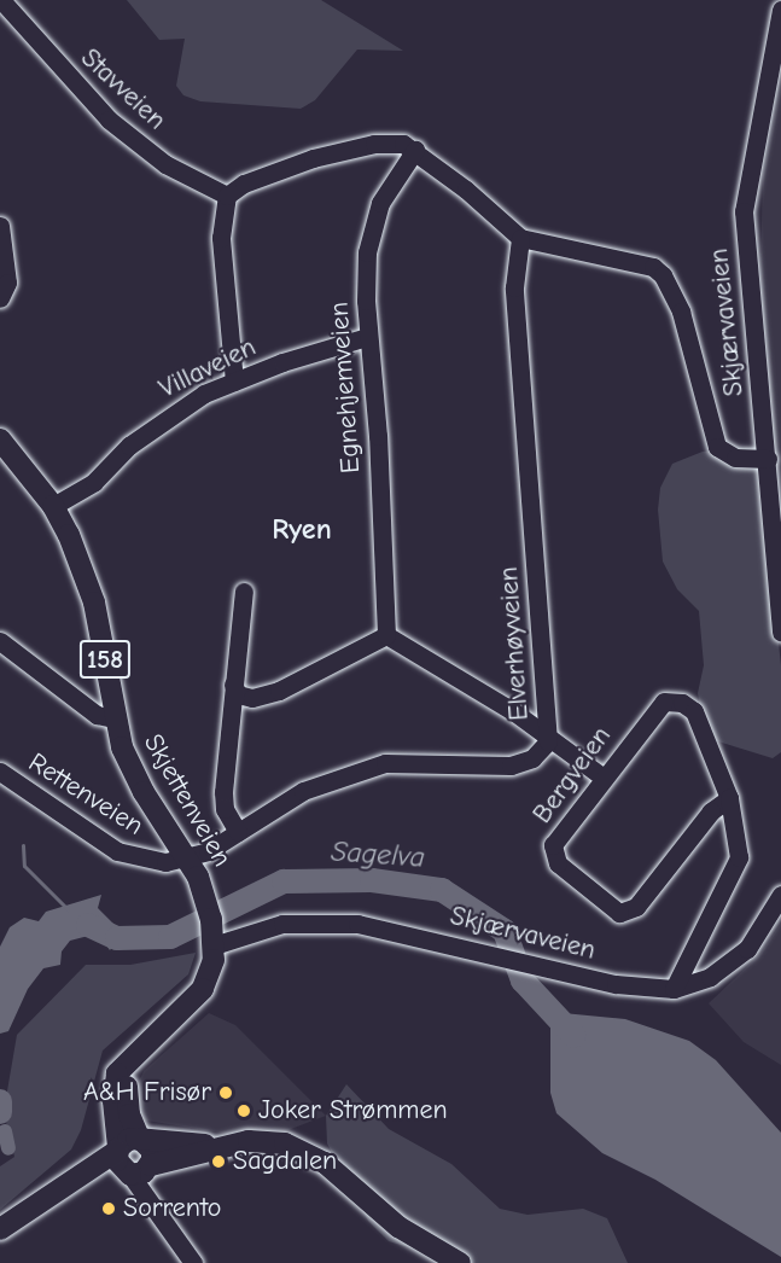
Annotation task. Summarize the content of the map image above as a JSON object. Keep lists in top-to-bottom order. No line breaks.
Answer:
{"streets":{"main road":["158","Skjettenveien"],"street":["Stavveien","Skjærvaveien","Villaveien","Egnehjemveien","Elverhøyveien","Bergveien","Rettenveien"]},"crossings":[["Skjærvaveien","Bergveien"],["Skjærvaveien","Skjettenveien"],["Villaveien","Egnehjemveien"],["Villaveien","Skjettenveien"],["Elverhøyveien","Rettenveien"],["Elverhøyveien","Skjettenveien"],["Rettenveien","Skjettenveien"]],"districts":["Ryen"],"water":["Sagelva"],"places":["A&H Frisør","Joker Strømmen","Sagdalen","Sorrento"]}
